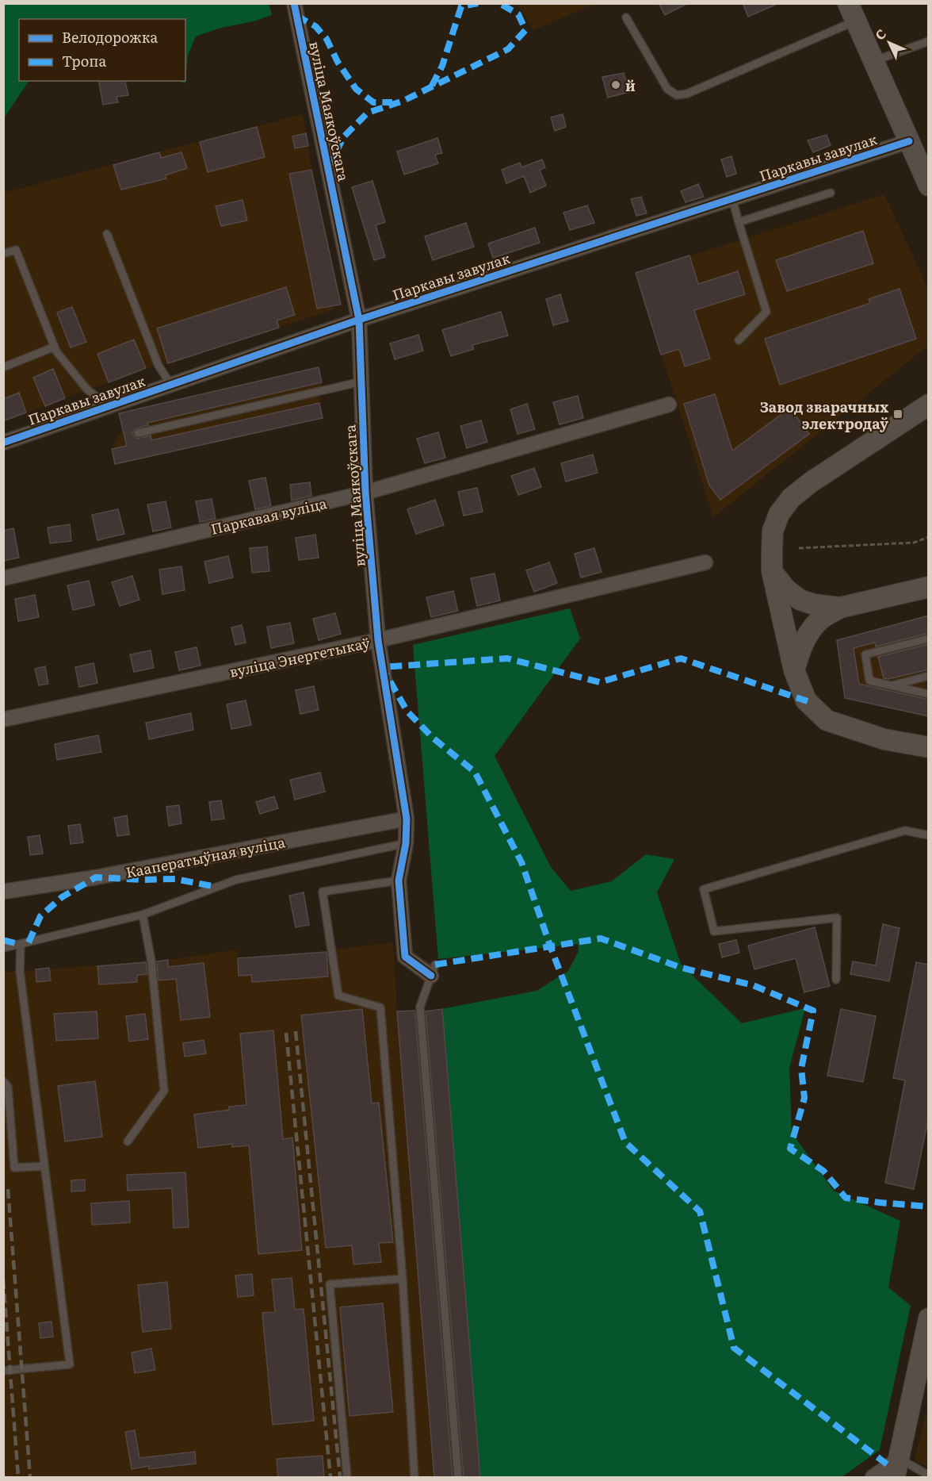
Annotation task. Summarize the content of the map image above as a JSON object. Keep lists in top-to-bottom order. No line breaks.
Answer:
{"streets":{"street":["вуліца Маякоўскага","Паркавы завулак","Паркавая вуліца","вуліца Энергетыкаў","Кааператыўная вуліца"]},"crossings":[["вуліца Маякоўскага","Паркавы завулак"],["вуліца Маякоўскага","Паркавая вуліца"],["вуліца Маякоўскага","вуліца Энергетыкаў"],["вуліца Маякоўскага","Кааператыўная вуліца"]],"places":{"other":["й"],"transit":["Завод зварачных электродаў"]},"legend":["Велодорожка","Тропа"],"north":"top left"}
